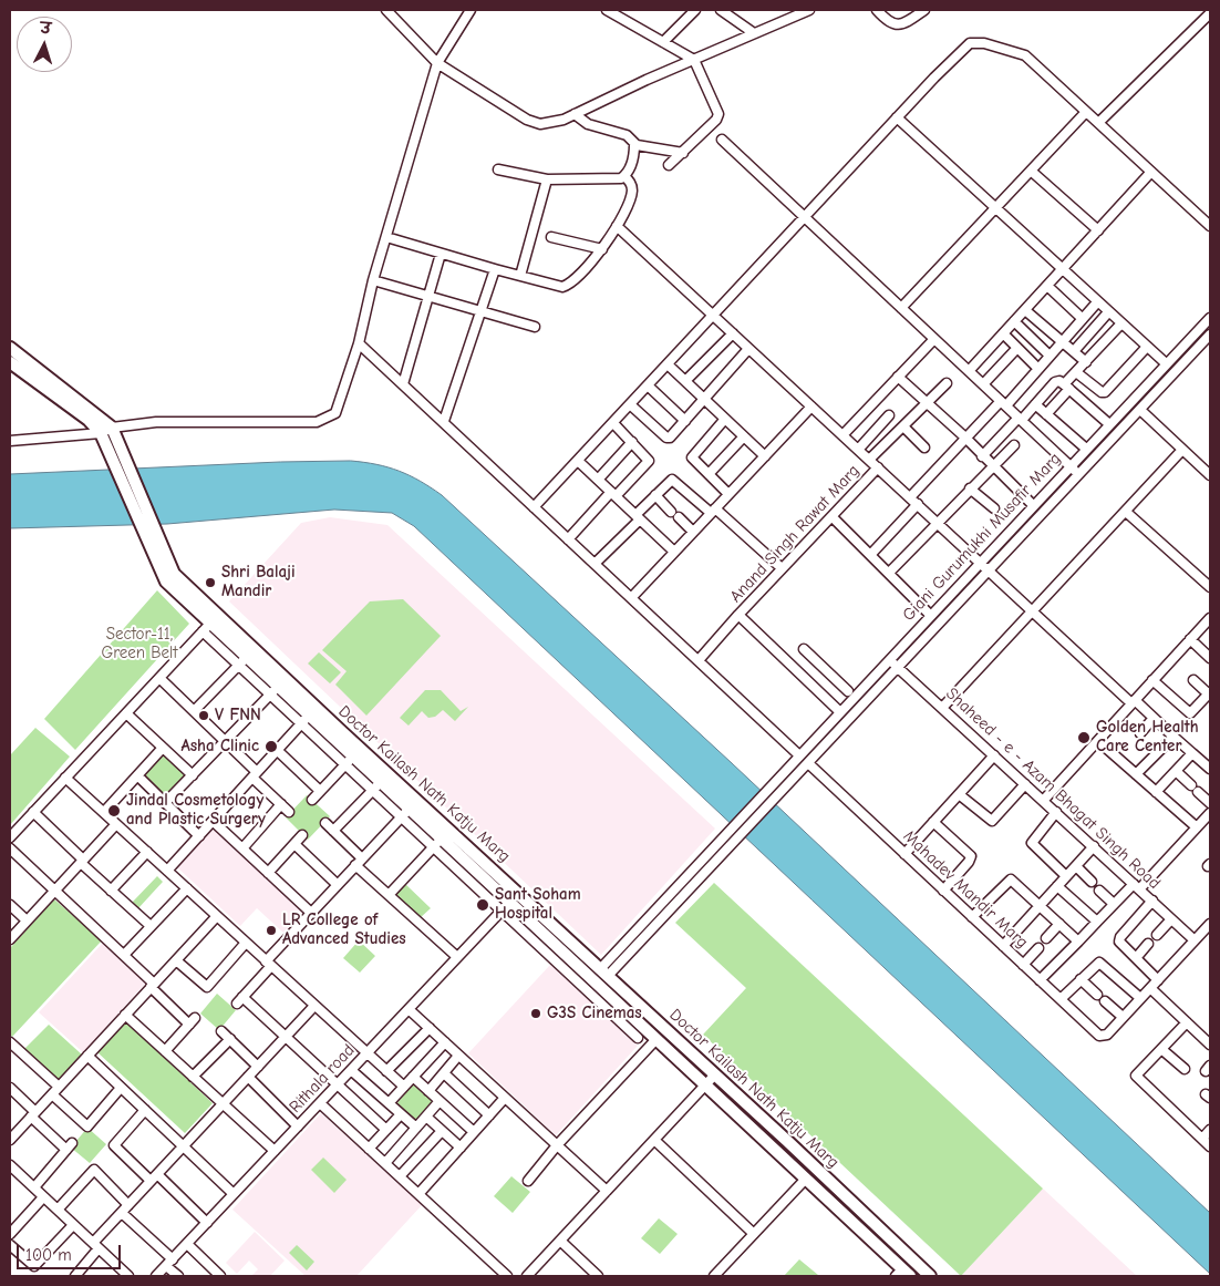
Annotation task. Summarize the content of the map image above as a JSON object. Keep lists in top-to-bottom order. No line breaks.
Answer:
{"streets":{"main road":["Doctor Kailash Nath Katju Marg"],"street":["Anand Singh Rawat Marg","Giani Gurumukhi Musafir Marg","Shaheed - e - Azam Bhagat Singh Road","Mahadev Mandir Marg","Rithala road"]},"crossings":[["Anand Singh Rawat Marg","Giani Gurumukhi Musafir Marg"],["Giani Gurumukhi Musafir Marg","Doctor Kailash Nath Katju Marg"],["Giani Gurumukhi Musafir Marg","Shaheed - e - Azam Bhagat Singh Road"],["Giani Gurumukhi Musafir Marg","Mahadev Mandir Marg"],["Doctor Kailash Nath Katju Marg","Rithala road"]],"parks":["Sector-11, Green Belt"],"places":["Shri Balaji Mandir","V FNN","Golden Health Care Center","Asha Clinic","Jindal Cosmetology and Plastic Surgery","Sant Soham Hospital","LR College of Advanced Studies","G3S Cinemas"],"scale_bar":"100 m","north":"top"}
